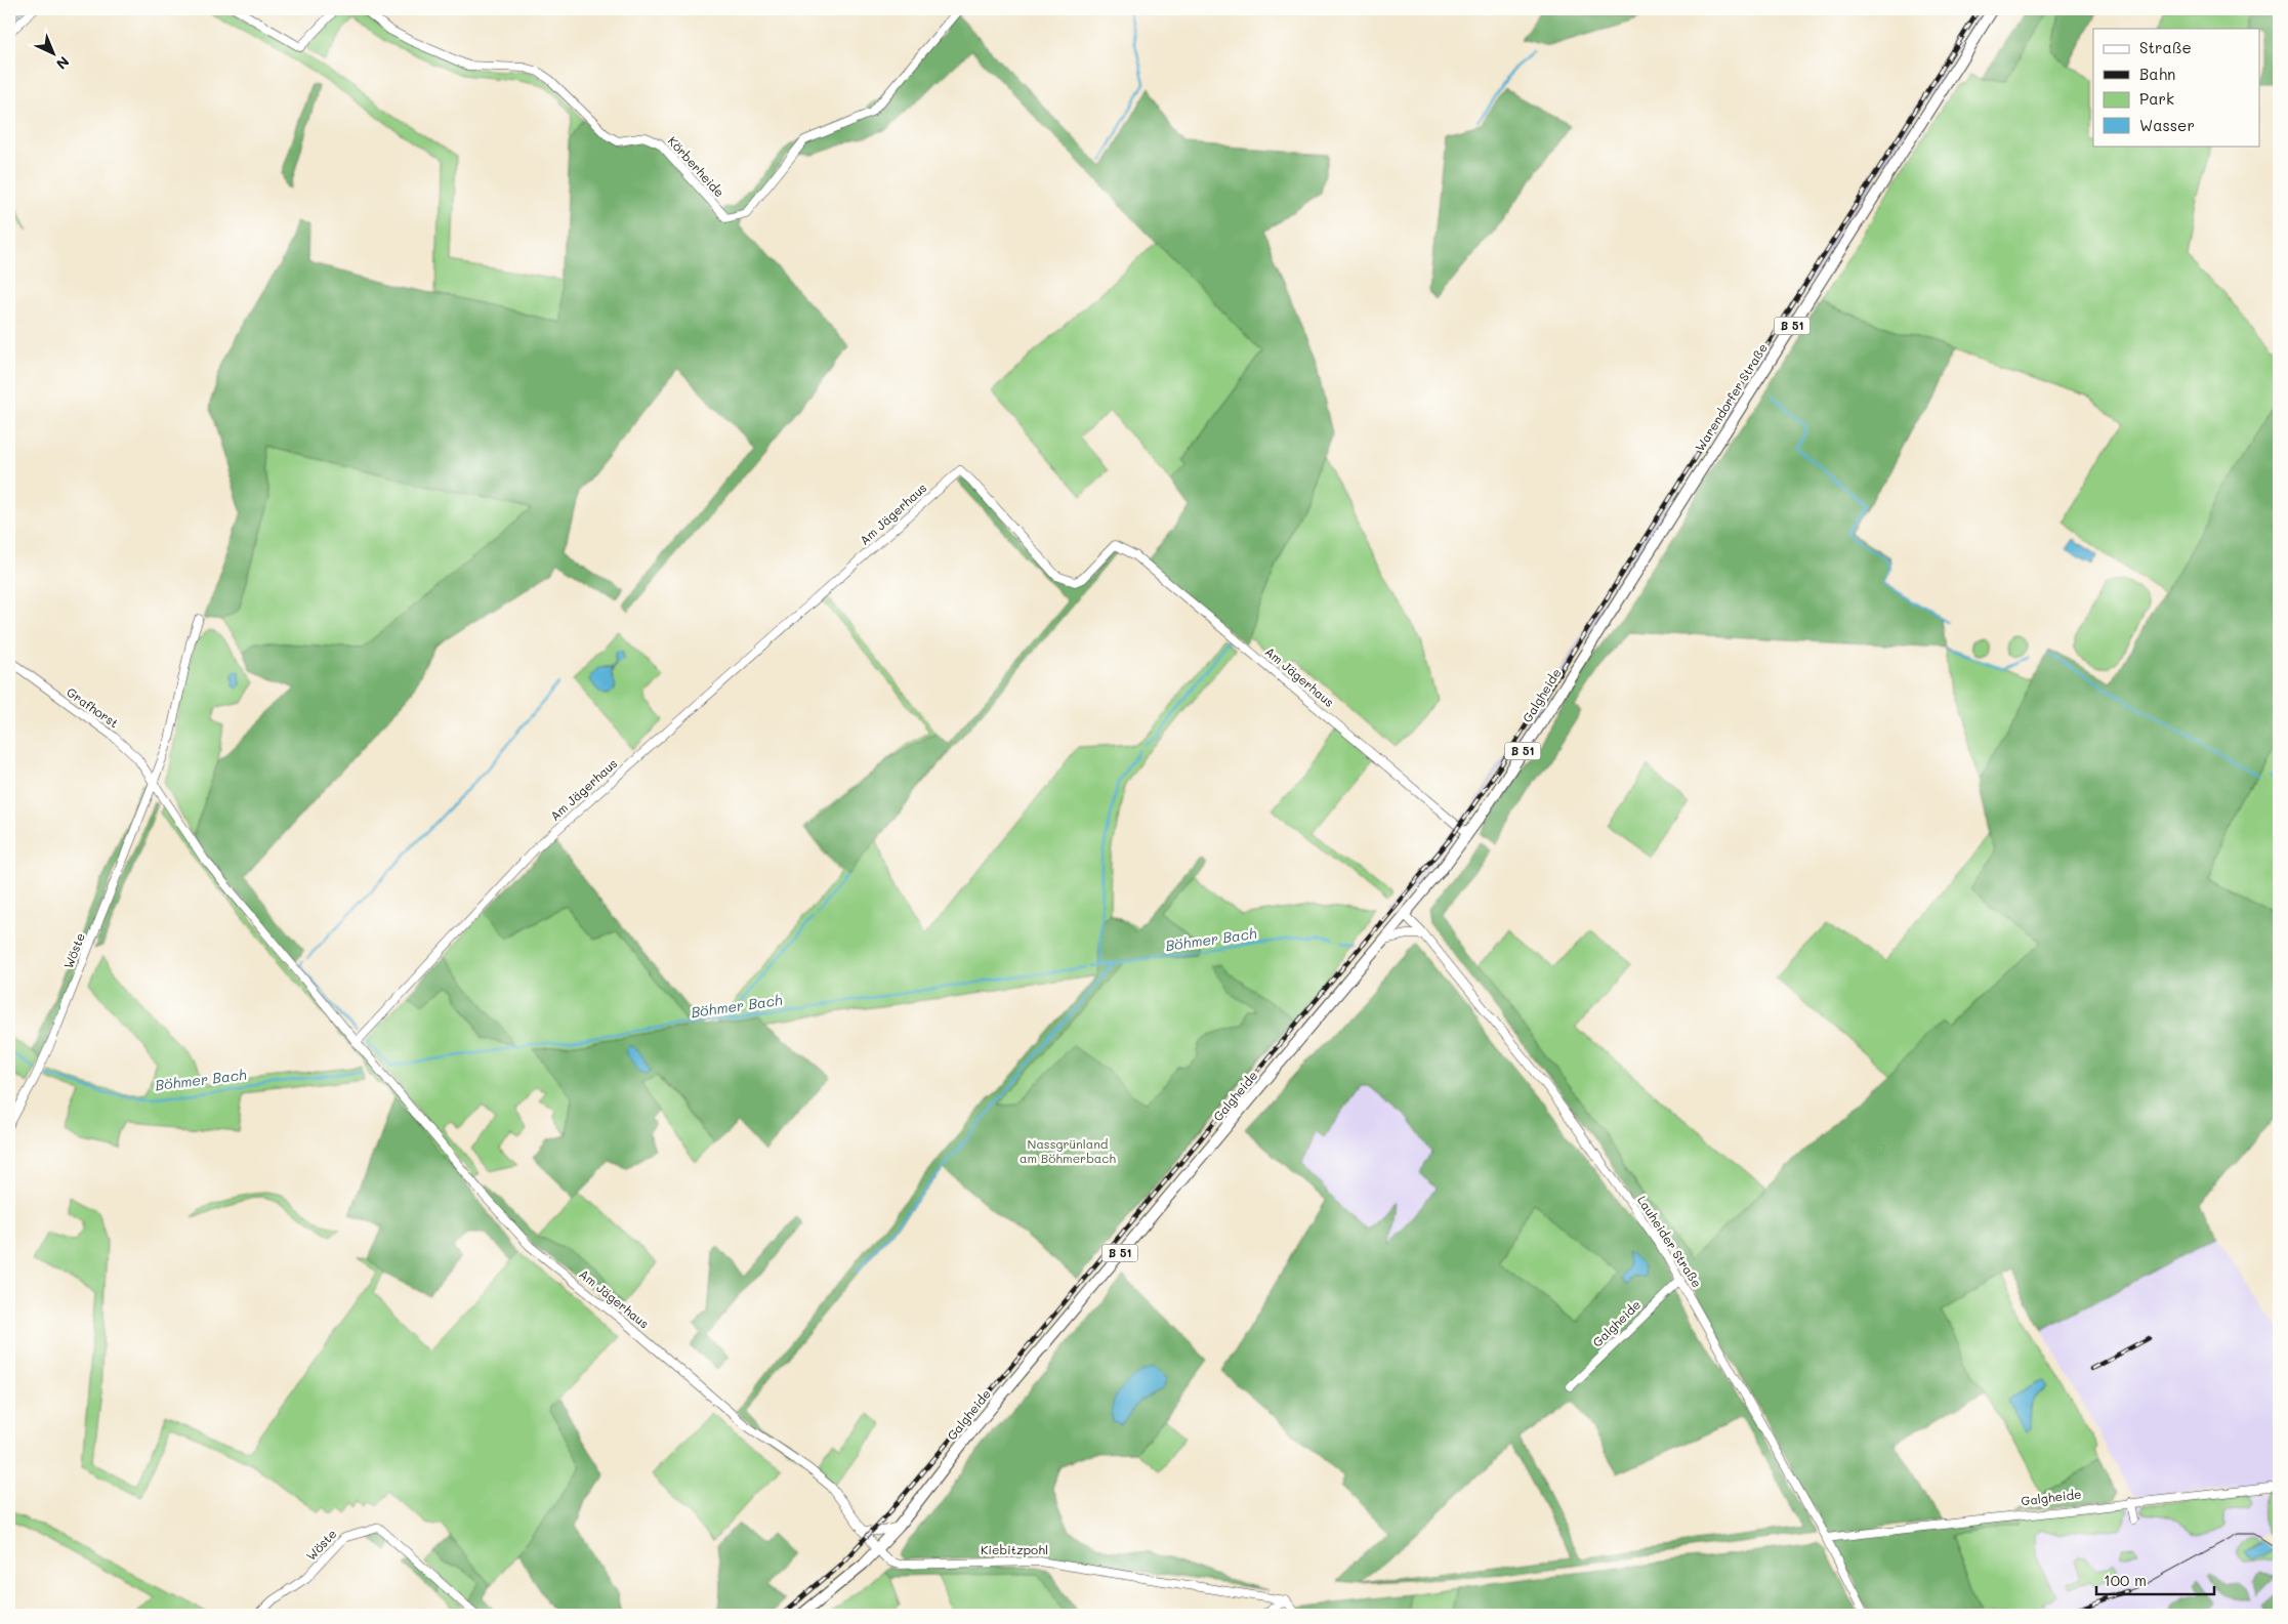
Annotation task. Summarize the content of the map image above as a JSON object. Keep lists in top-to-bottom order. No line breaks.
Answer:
{"streets":{"main road":["B 51","Warendorfer Straße","Galgheide"],"street":["Körberheide","Am Jägerhaus","Grafhorst","Wöste","Lauheider Straße","Kiebitzpohl"]},"crossings":[["B 51","Am Jägerhaus"],["B 51","Galgheide"],["B 51","Kiebitzpohl"],["Warendorfer Straße","Galgheide"],["Am Jägerhaus","Galgheide"],["Am Jägerhaus","Grafhorst"],["Am Jägerhaus","Wöste"],["Am Jägerhaus","Kiebitzpohl"],["Galgheide","Lauheider Straße"],["Galgheide","Kiebitzpohl"],["Grafhorst","Wöste"]],"water":["Böhmer Bach"],"parks":["Nassgrünland am Böhmerbach"],"legend":["Straße","Bahn","Park","Wasser"],"scale_bar":"100 m","north":"bottom right"}
